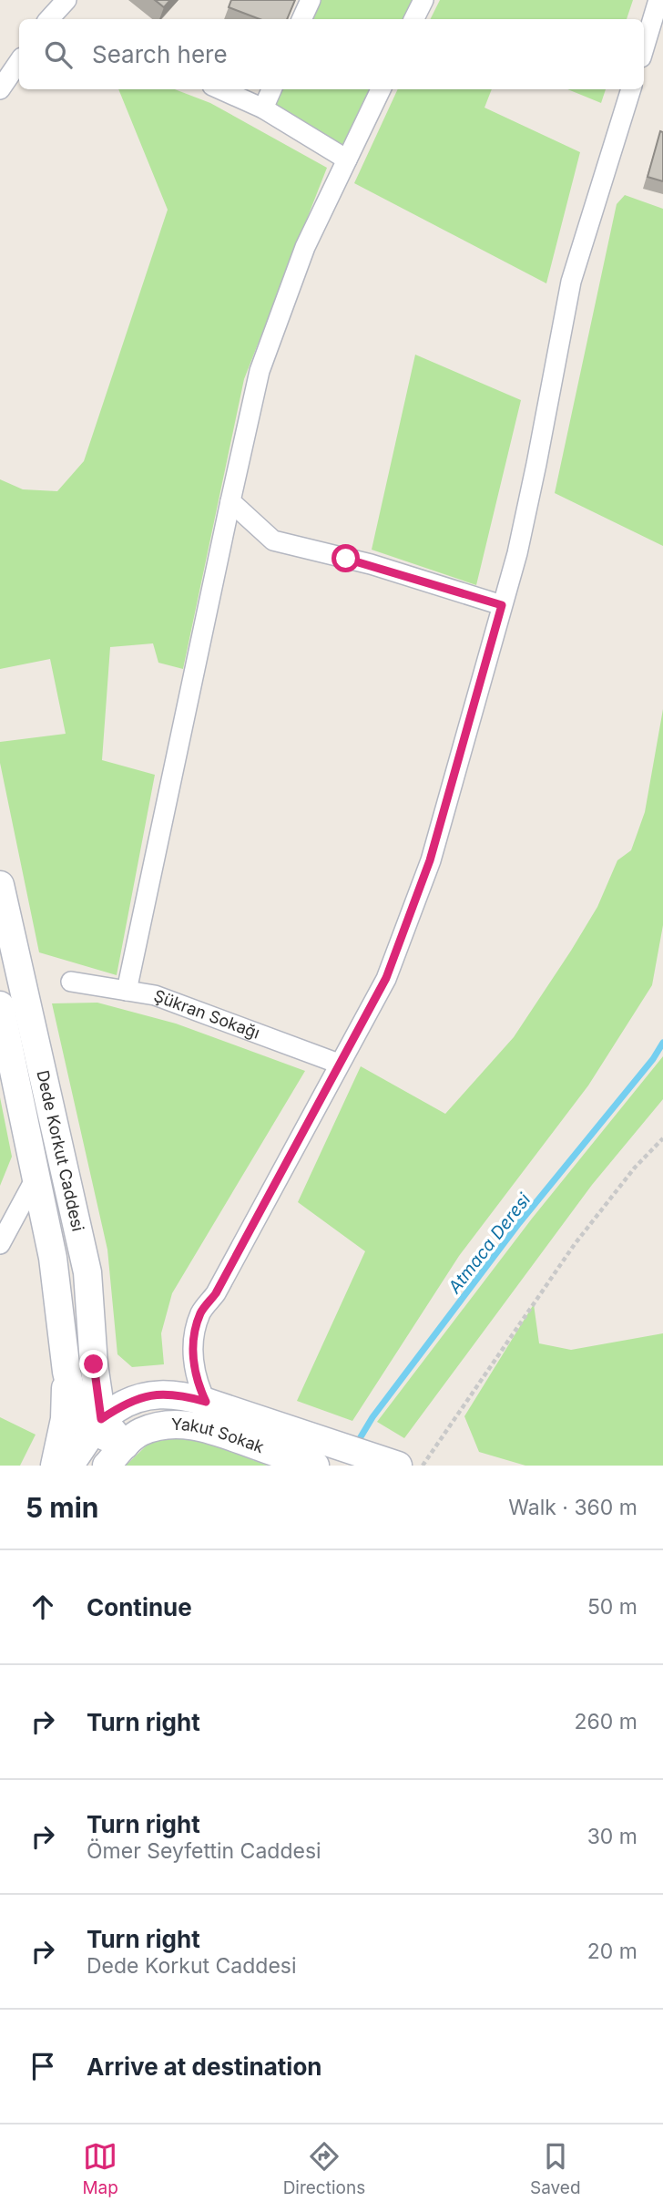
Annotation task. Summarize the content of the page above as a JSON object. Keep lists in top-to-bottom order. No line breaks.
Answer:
{"streets":{"street":["Şükran Sokağı","Dede Korkut Caddesi","Yakut Sokak"]},"water":["Atmaca Deresi"],"page":{"search":"Search here","heading":["5 min","Walk · 360 m"],"list":[["Continue","50 m"],["Turn right","260 m"],["Turn right","Ömer Seyfettin Caddesi","30 m"],["Turn right","Dede Korkut Caddesi","20 m"],"Arrive at destination"],"nav":["Map","Directions","Saved"]}}
